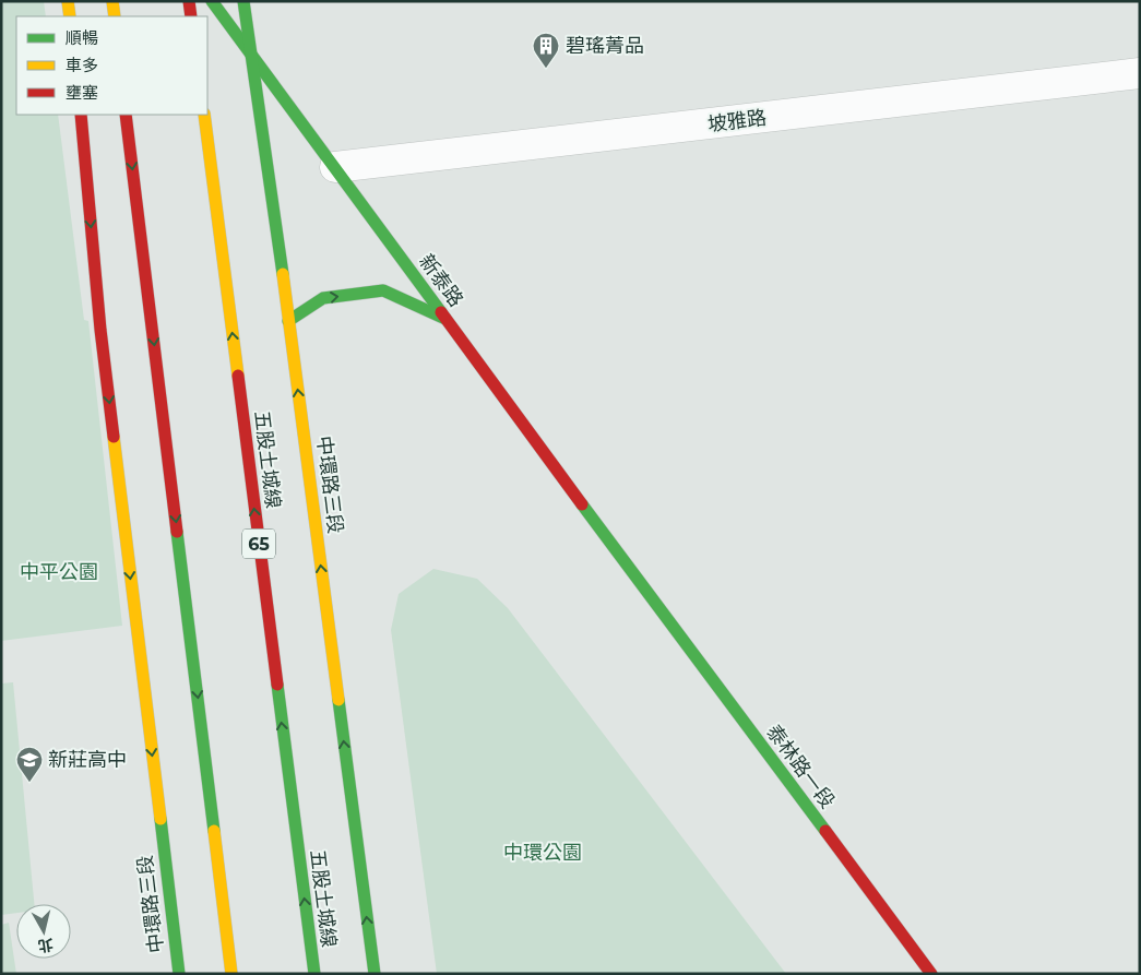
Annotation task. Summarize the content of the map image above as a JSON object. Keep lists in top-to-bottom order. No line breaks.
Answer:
{"streets":{"main road":["新泰路","五股土城線","中環路三段","65","泰林路一段"],"street":["坡雅路"]},"crossings":[["坡雅路","新泰路"],["新泰路","中環路三段"],["新泰路","泰林路一段"]],"parks":["中平公園","中環公園"],"places":{"building":["碧瑤菁品"],"school or university":["新莊高中"]},"legend":["順暢","車多","壅塞"],"north":"bottom"}
